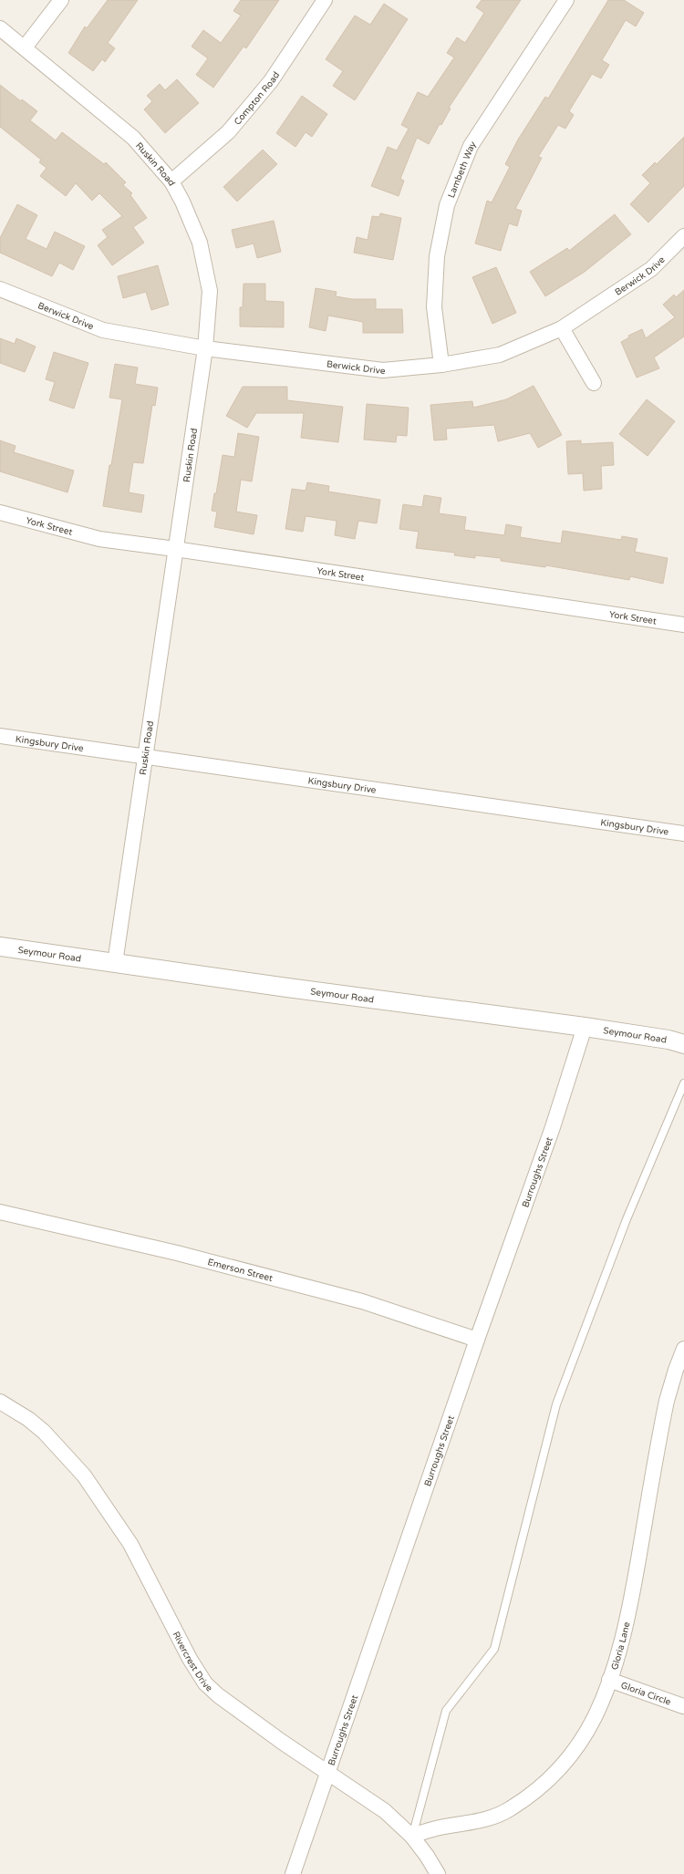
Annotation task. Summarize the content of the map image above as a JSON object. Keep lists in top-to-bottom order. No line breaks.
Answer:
{"streets":{"street":["Compton Road","Ruskin Road","Lambeth Way","Berwick Drive","York Street","Kingsbury Drive","Seymour Road","Burroughs Street","Emerson Street","Gloria Lane","Rivercrest Drive","Gloria Circle"]},"crossings":[["Compton Road","Ruskin Road"],["Ruskin Road","Berwick Drive"],["Ruskin Road","York Street"],["Ruskin Road","Kingsbury Drive"],["Ruskin Road","Seymour Road"],["Lambeth Way","Berwick Drive"],["Seymour Road","Burroughs Street"],["Burroughs Street","Emerson Street"],["Burroughs Street","Rivercrest Drive"],["Gloria Lane","Rivercrest Drive"],["Gloria Lane","Gloria Circle"]]}
